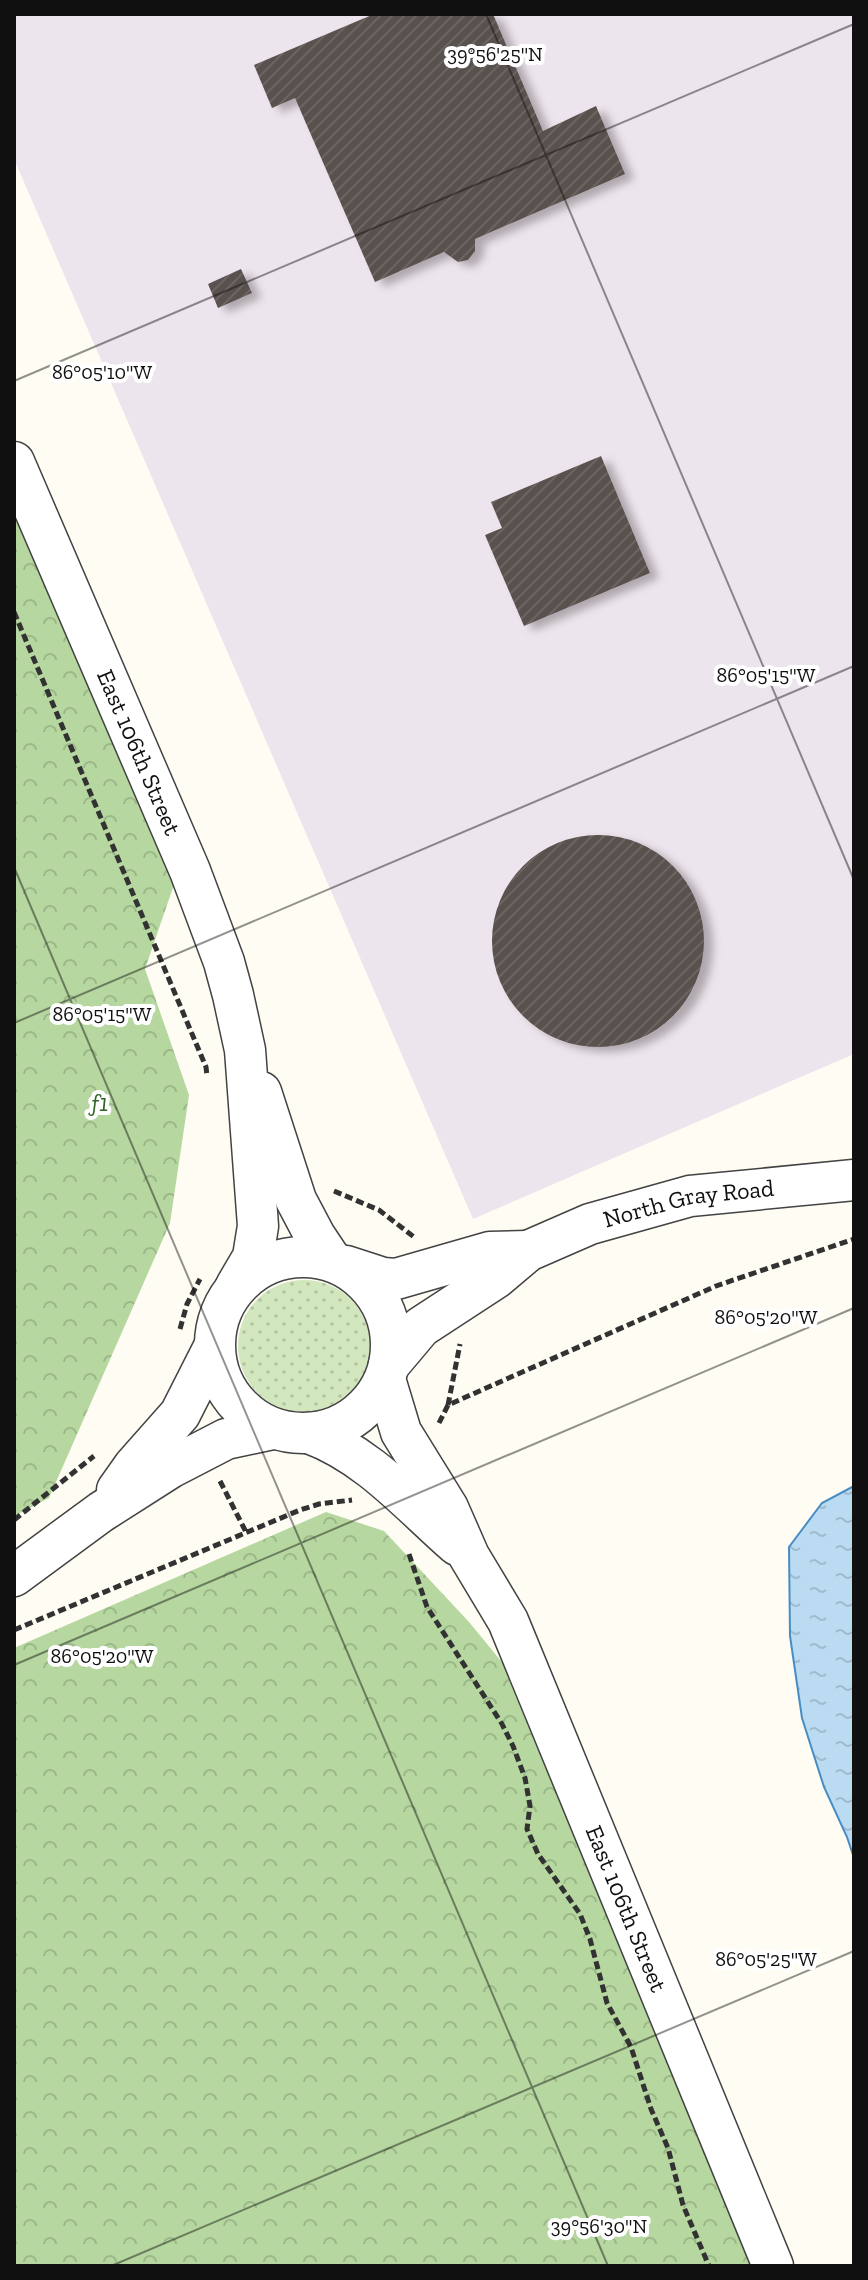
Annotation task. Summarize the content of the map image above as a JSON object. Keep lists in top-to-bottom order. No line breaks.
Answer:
{"streets":{"street":["East 106th Street","North Gray Road"]},"crossings":[["East 106th Street","North Gray Road"]],"parks":["f1"],"coordinates":["39°56'25\"N","86°05'10\"W","86°05'15\"W","86°05'20\"W","86°05'25\"W","39°56'30\"N"]}
